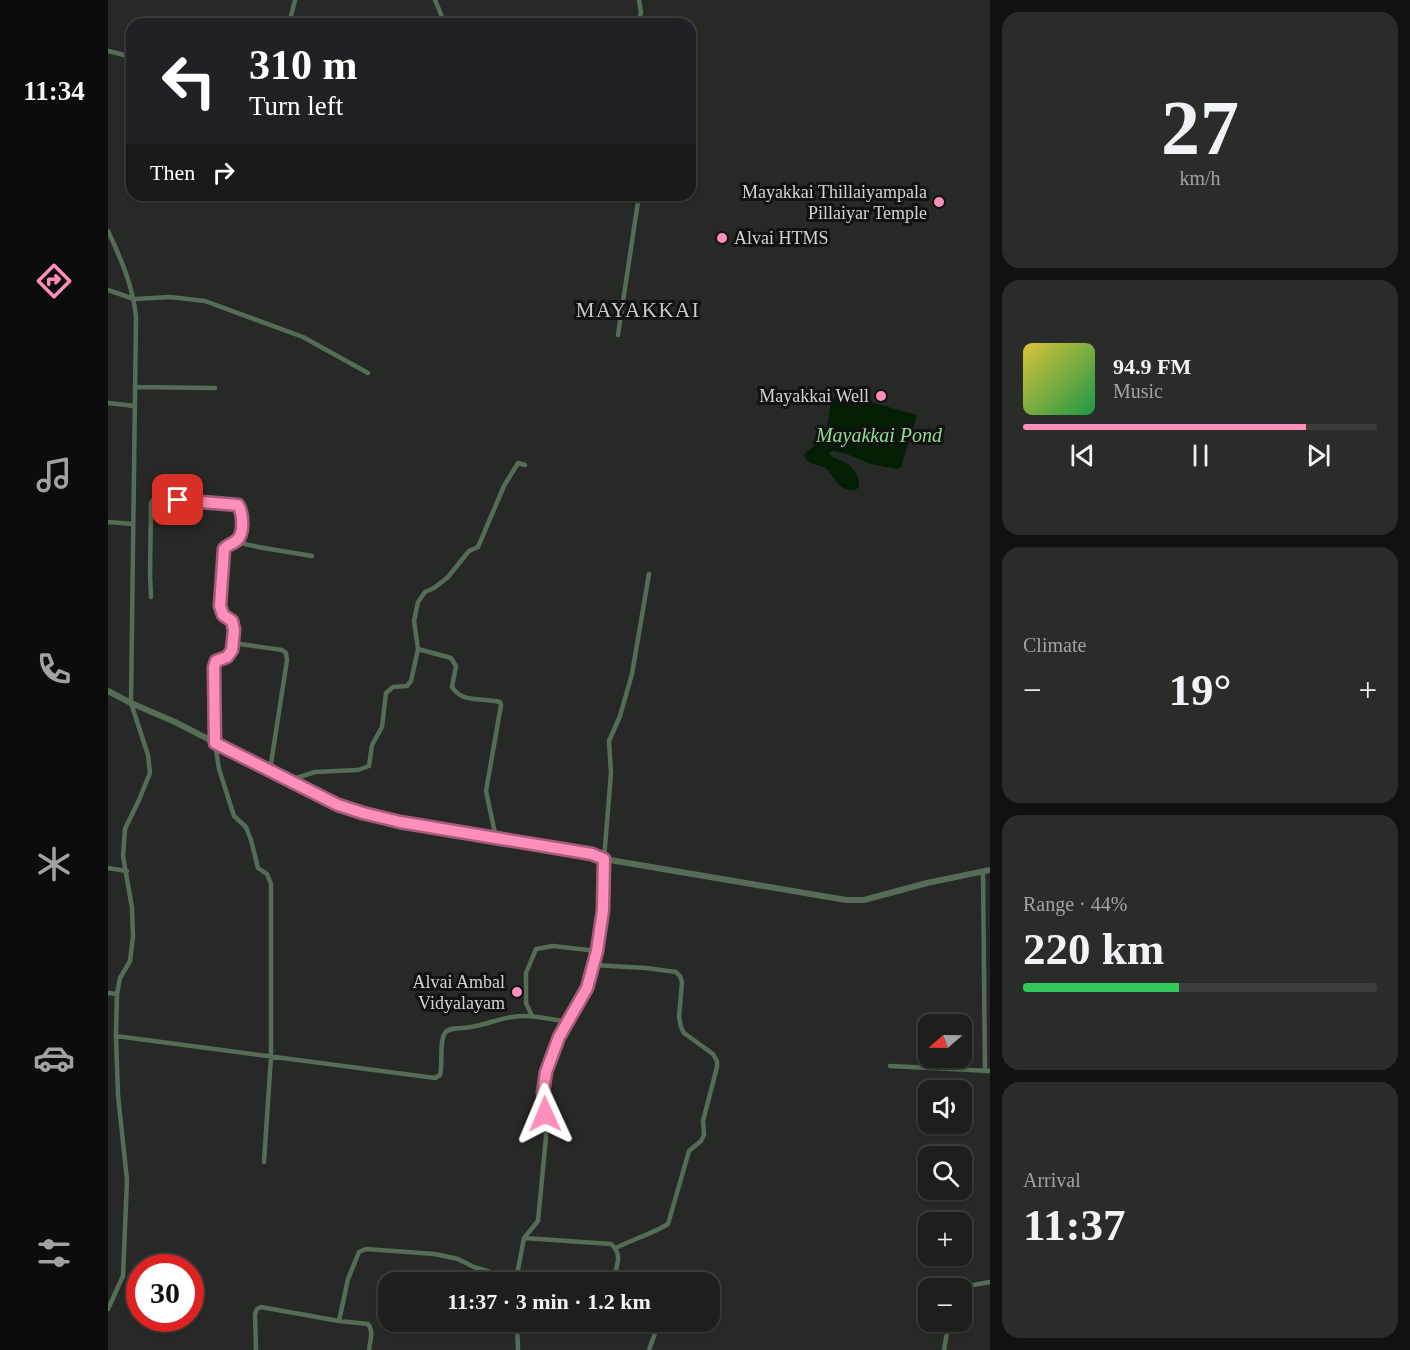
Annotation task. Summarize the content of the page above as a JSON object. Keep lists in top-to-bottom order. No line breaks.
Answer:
{"districts":["MAYAKKAI"],"water":["Mayakkai Pond"],"places":["Mayakkai Thillaiyampala Pillaiyar Temple","Alvai HTMS","Mayakkai Well","Alvai Ambal Vidyalayam"],"north":"left","page":{"tabs":"11:34","tile":[["27","km/h"],"Climate",["Range · 44%","220 km"],["Arrival","11:37"]],"turn":["310 m","Turn left"],"then":"Then","song":["94.9 FM","Music"],"heat":["−","19°","+"],"map_buttons":["+","−"],"limit":"30","trip":"11:37 · 3 min · 1.2 km"}}
